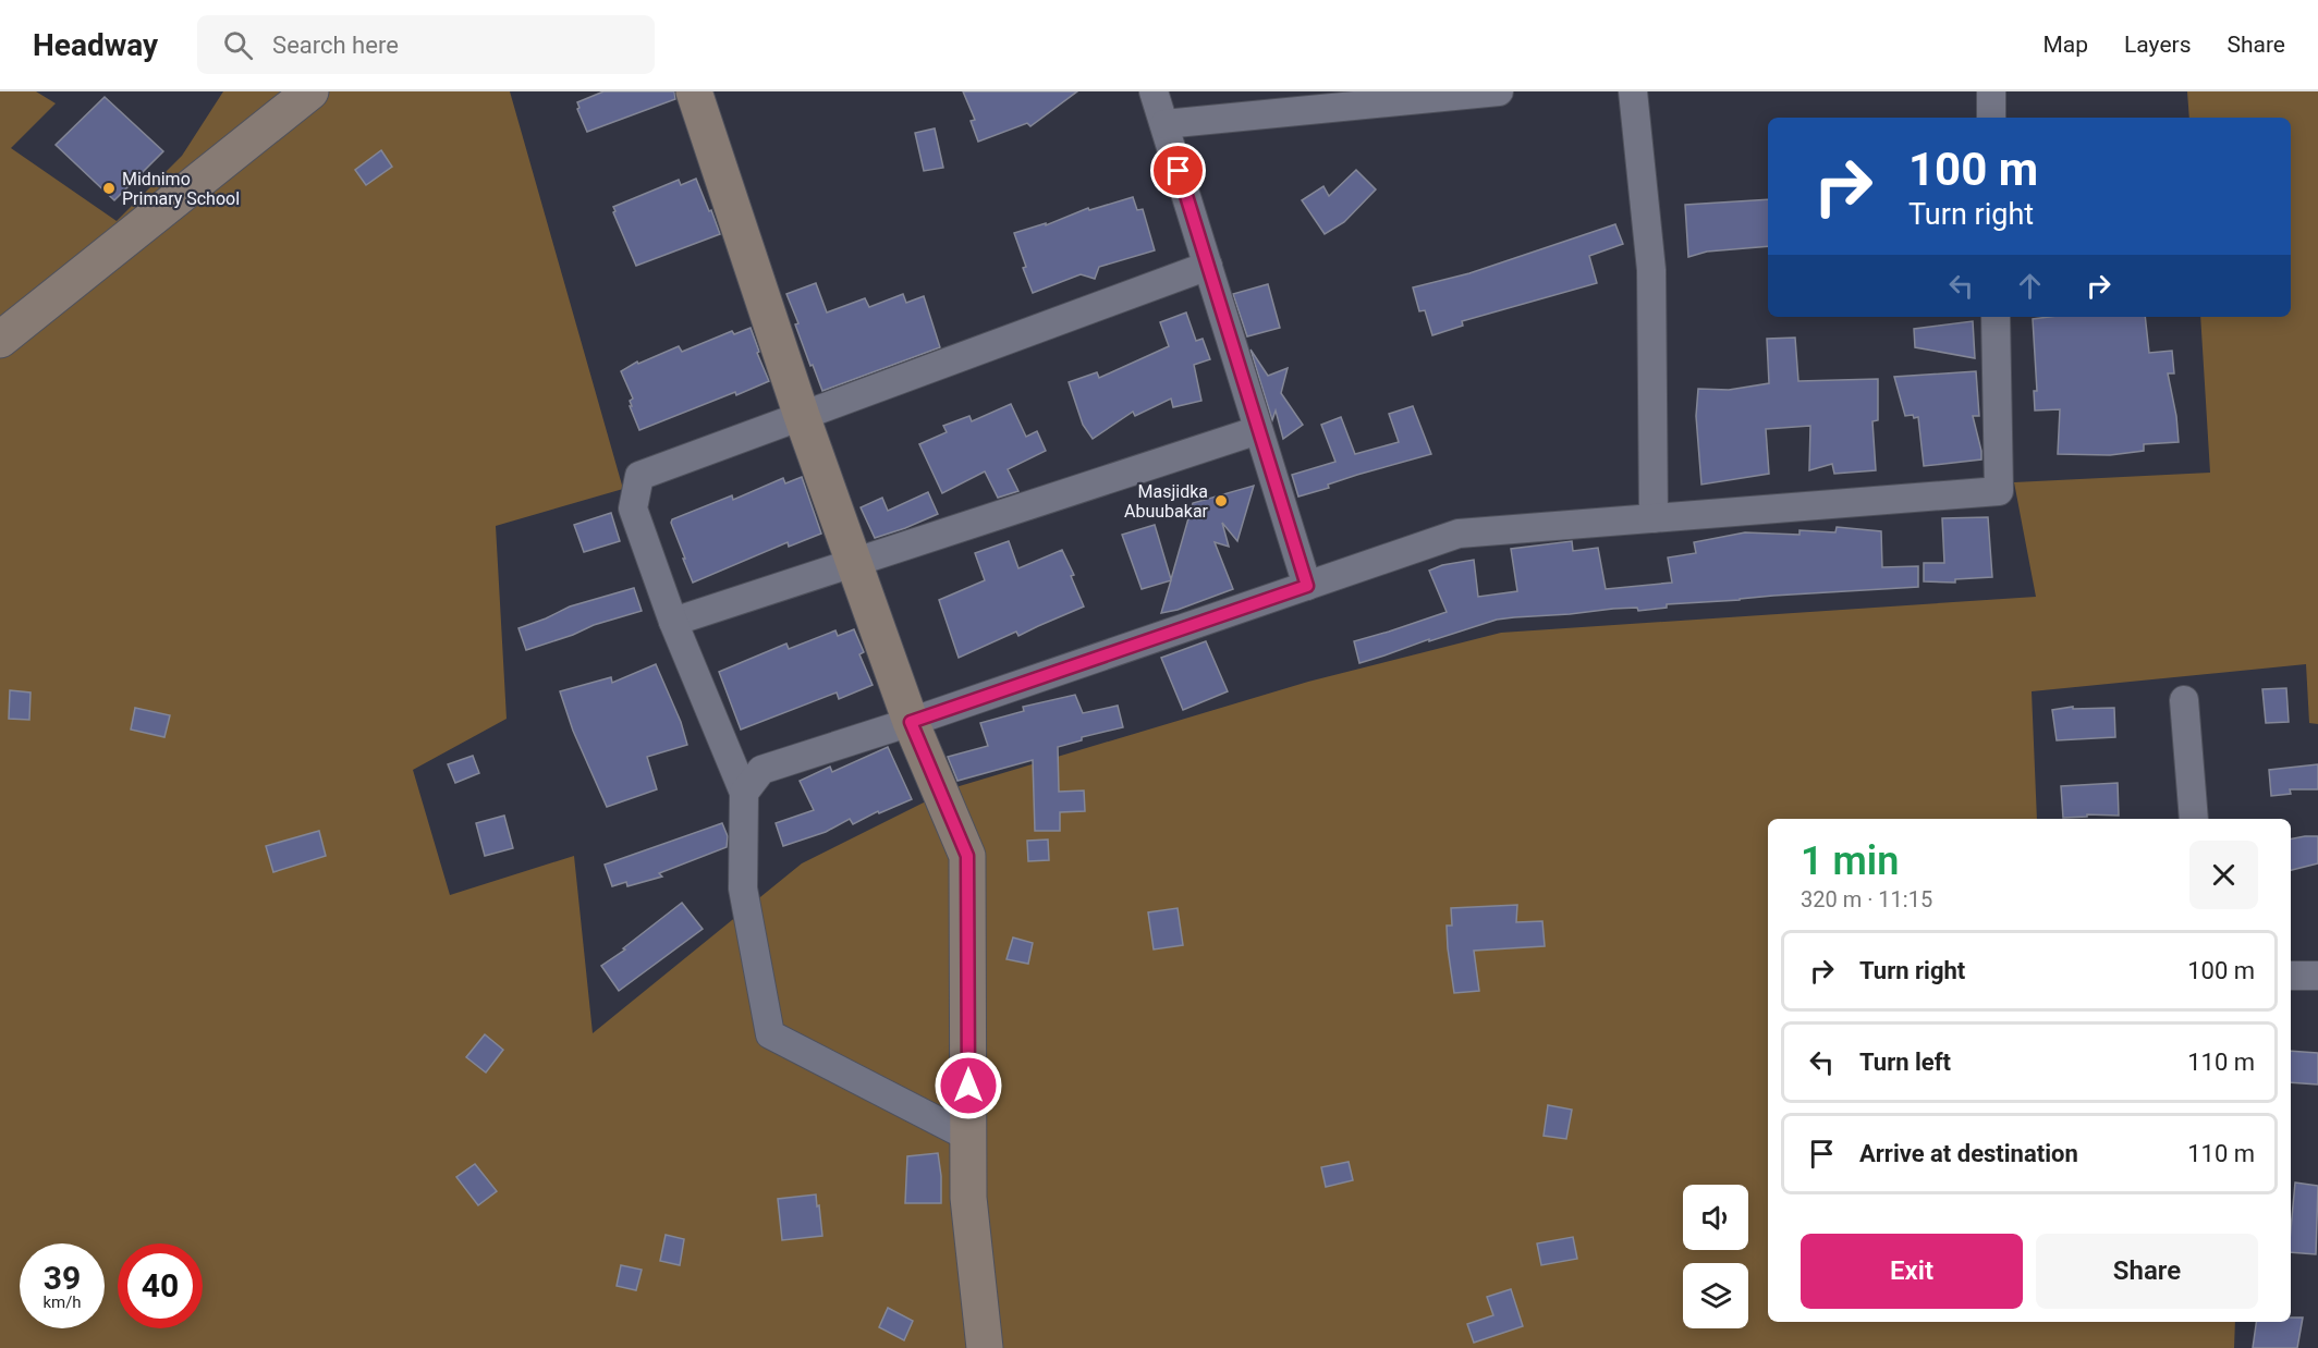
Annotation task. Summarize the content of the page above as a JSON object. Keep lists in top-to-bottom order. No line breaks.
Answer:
{"places":["Midnimo Primary School","Masjidka Abuubakar"],"page":{"header":"Headway","search":"Search here","nav":["Map","Layers","Share"],"turn":["100 m","Turn right"],"heading":["1 min","320 m · 11:15"],"list":[{"name":"Turn right","value":"100 m"},{"name":"Turn left","value":"110 m"},{"name":"Arrive at destination","value":"110 m"}],"buttons":["Exit","Share"],"speed":"39 km/h","limit":"40"}}
